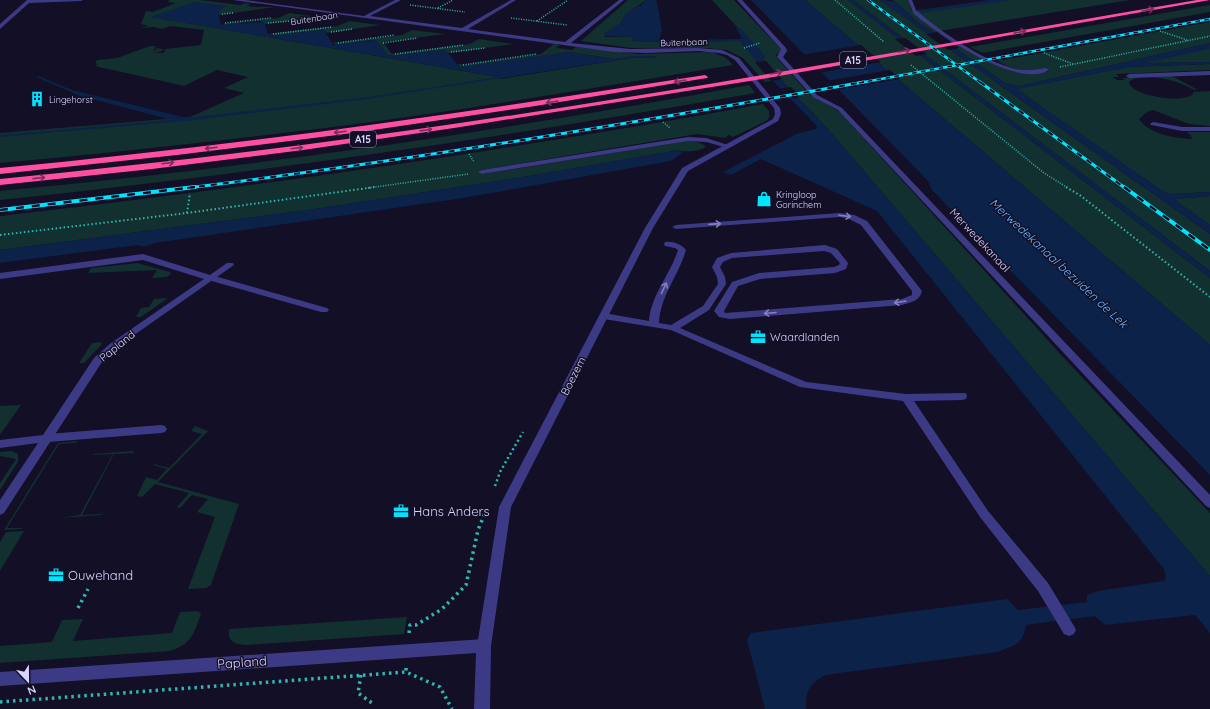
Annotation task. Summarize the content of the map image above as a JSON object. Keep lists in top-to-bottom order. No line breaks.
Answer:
{"streets":{"highway":["A15"],"street":["Buitenbaan","Merwedekanaal","Papland","Boezem"]},"crossings":[["Buitenbaan","Boezem"],["Papland","Boezem"]],"water":["Merwedekanaal bezuiden de Lek"],"places":{"building":["Lingehorst"],"shop":["Kringloop Gorinchem"],"office":["Waardlanden","Hans Anders","Ouwehand"]},"north":"bottom"}
